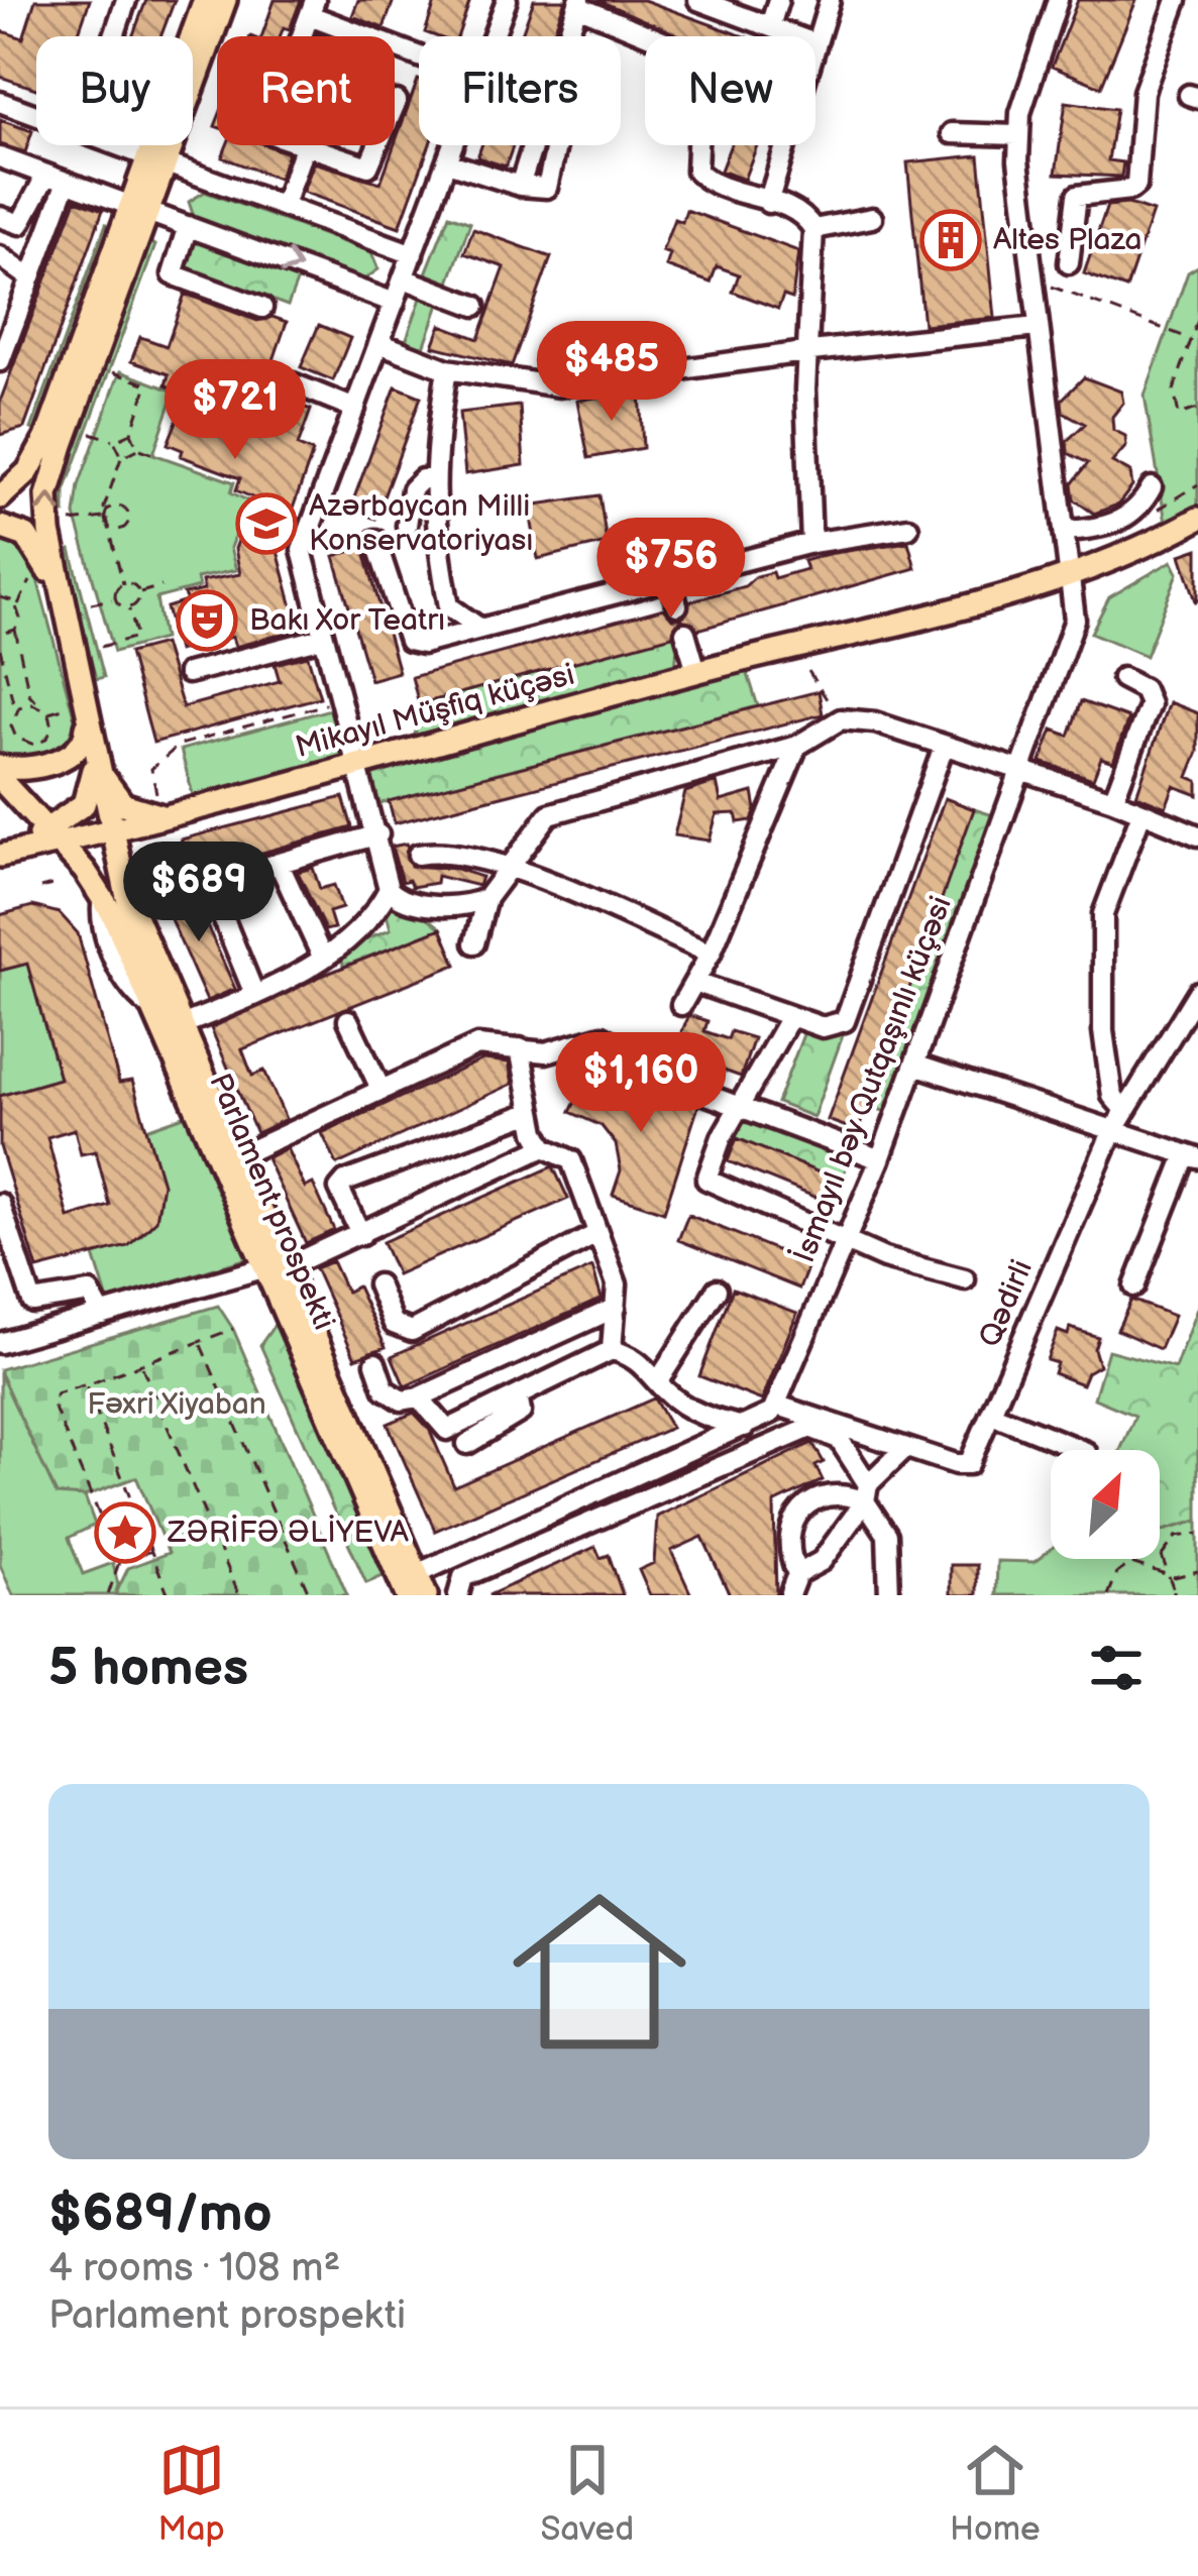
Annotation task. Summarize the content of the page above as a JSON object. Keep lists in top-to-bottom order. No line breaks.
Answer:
{"streets":{"main road":["Mikayıl Müşfiq küçəsi","Parlament prospekti"],"street":["İsmayıl bəy Qutqaşınlı küçəsi","Qədirli"]},"crossings":[["Mikayıl Müşfiq küçəsi","İsmayıl bəy Qutqaşınlı küçəsi"],["Mikayıl Müşfiq küçəsi","Parlament prospekti"],["İsmayıl bəy Qutqaşınlı küçəsi","Qədirli"]],"parks":["Fəxri Xiyaban"],"places":{"building":["Altes Plaza"],"school or university":["Azərbaycan Milli Konservatoriyası"],"theatre":["Bakı Xor Teatrı"],"place":["ZƏRİFƏ ƏLİYEVA"]},"north":"top right","page":{"chip":["Buy","Rent","Filters","New"],"price":["$485","$721","$756","$689","$1,160"],"heading":"5 homes","list":[{"name":"$689/mo","note":"4 rooms · 108 m² · Parlament prospekti"}],"tabs":["Map","Saved","Home"]}}
